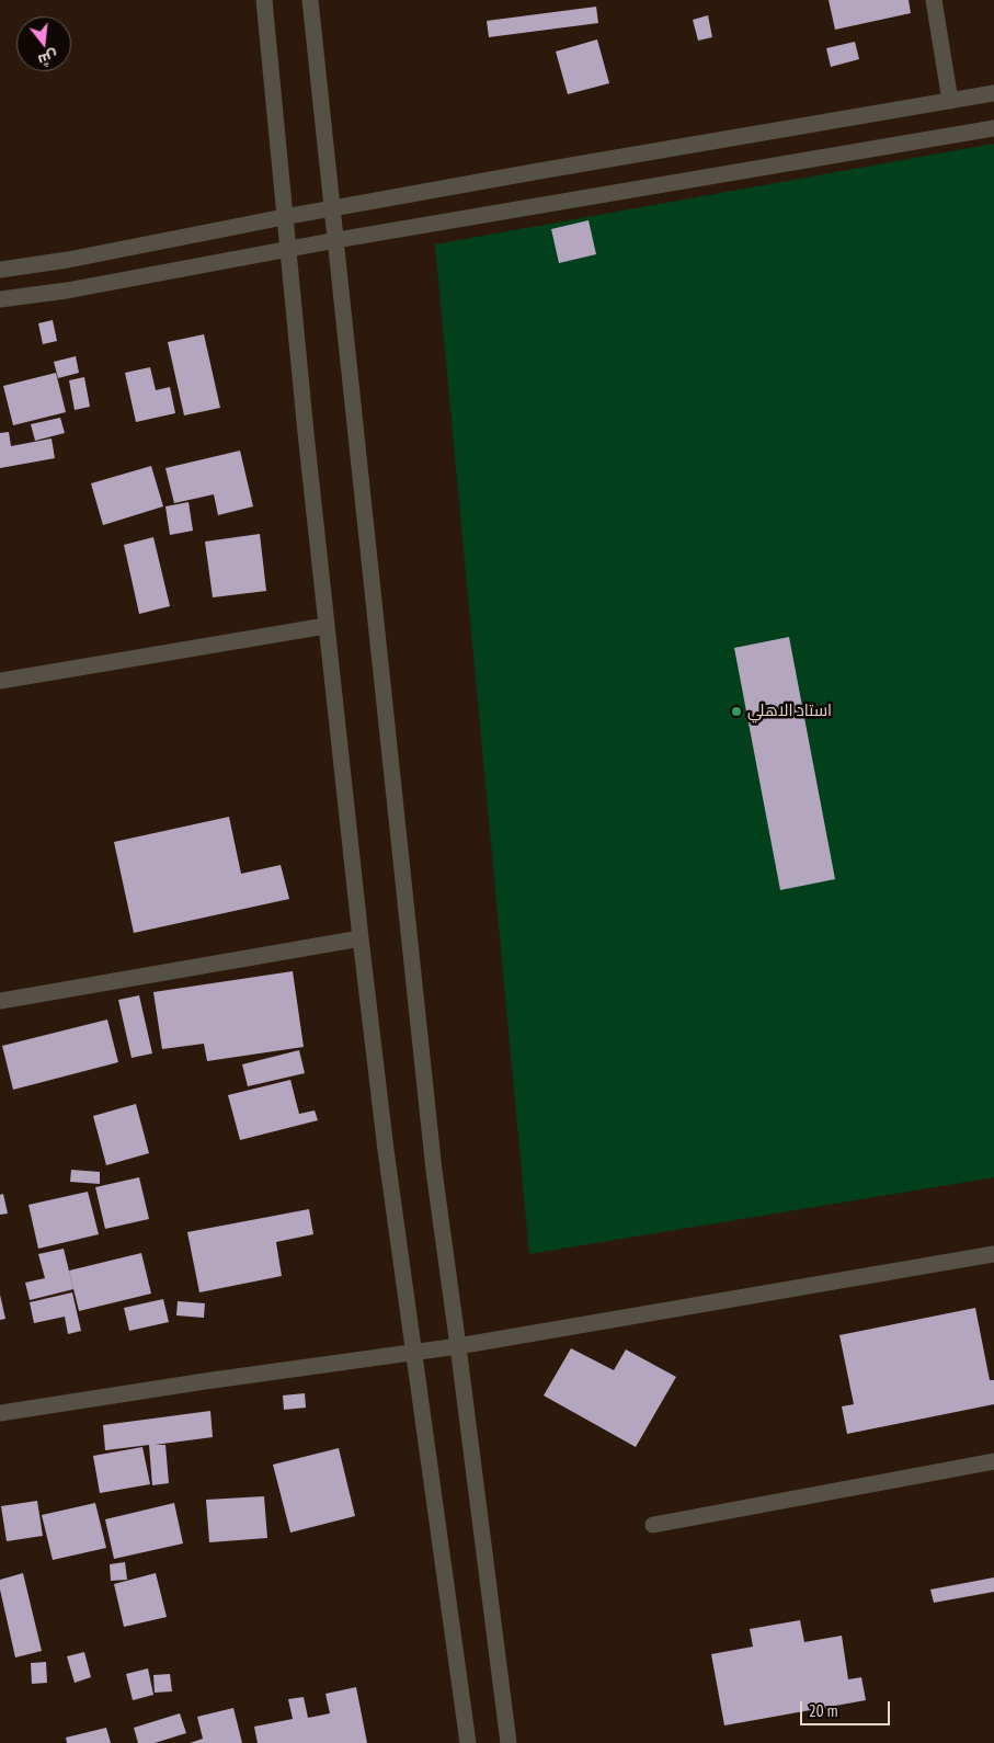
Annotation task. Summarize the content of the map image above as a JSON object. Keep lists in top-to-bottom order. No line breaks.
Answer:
{"places":["استاد الاهلي"],"scale_bar":"20 m","north":"bottom"}
